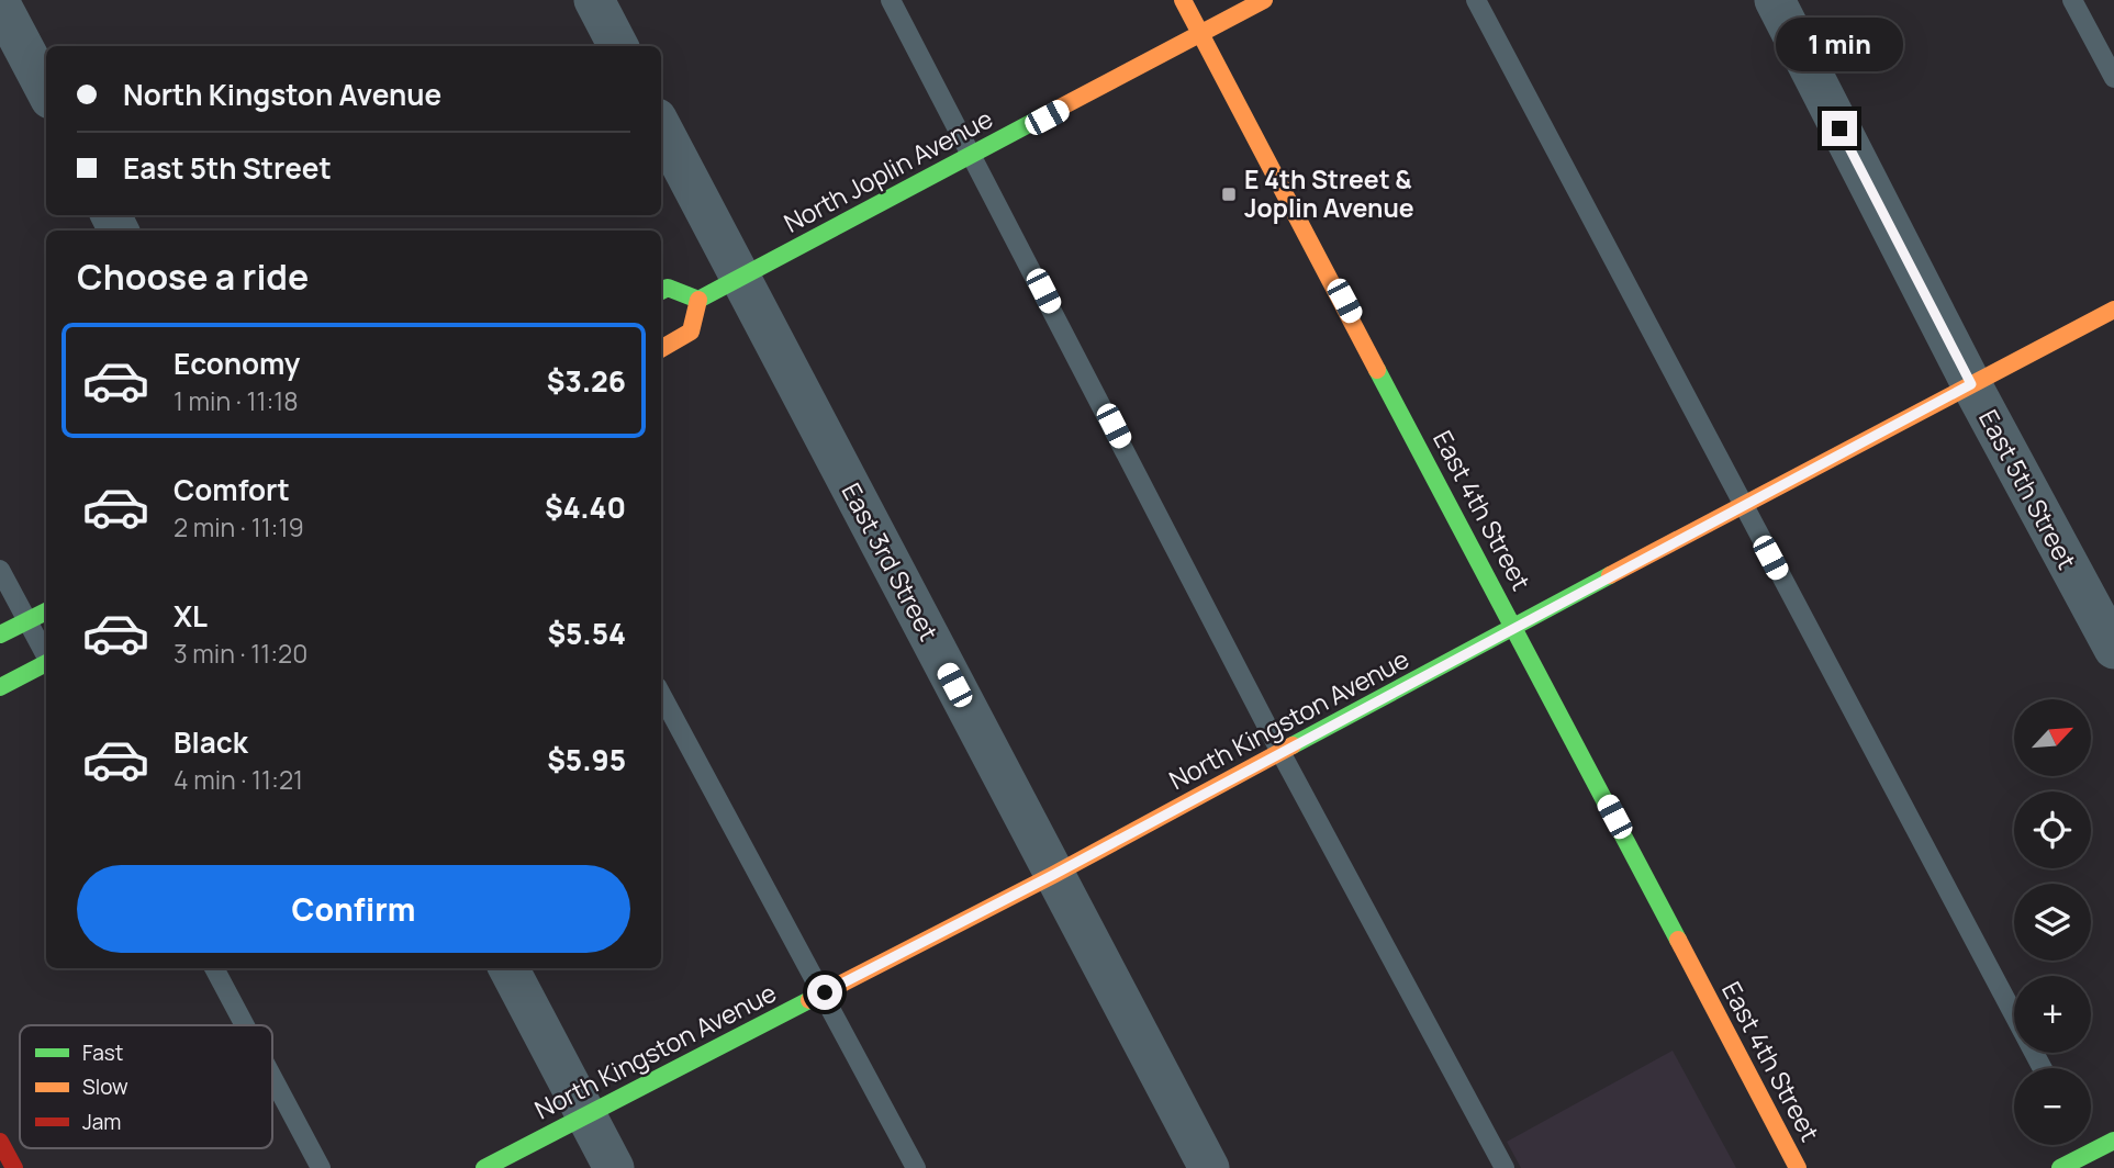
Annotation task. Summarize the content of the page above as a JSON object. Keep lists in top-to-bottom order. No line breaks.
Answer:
{"streets":{"main road":["North Joplin Avenue","East 4th Street","North Kingston Avenue"],"street":["East 5th Street","East 3rd Street"]},"crossings":[["North Joplin Avenue","East 4th Street"],["North Joplin Avenue","East 3rd Street"],["East 5th Street","North Kingston Avenue"],["East 4th Street","North Kingston Avenue"],["East 3rd Street","North Kingston Avenue"]],"places":{"transit":["E 4th Street & Joplin Avenue"]},"legend":["Fast","Slow","Jam"],"north":"top right","page":{"bubble":"1 min","banner":["North Kingston Avenue","East 5th Street"],"heading":"Choose a ride","list":[{"name":"Economy","note":"1 min · 11:18","value":"$3.26"},{"name":"Comfort","note":"2 min · 11:19","value":"$4.40"},{"name":"XL","note":"3 min · 11:20","value":"$5.54"},{"name":"Black","note":"4 min · 11:21","value":"$5.95"}],"map_buttons":["+","−"],"buttons":"Confirm"}}
